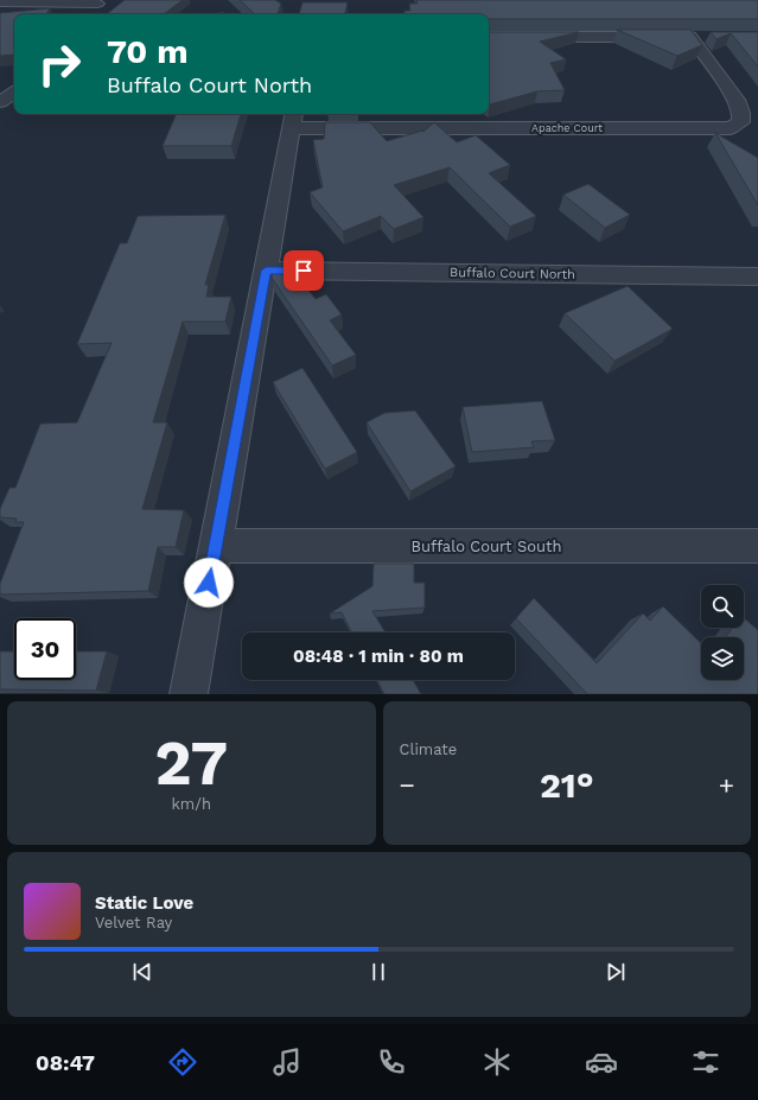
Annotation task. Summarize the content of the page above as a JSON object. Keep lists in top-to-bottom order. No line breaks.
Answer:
{"streets":{"street":["Apache Court","Buffalo Court North","Buffalo Court South"]},"page":{"turn":["70 m","Buffalo Court North"],"limit":"30","trip":"08:48 · 1 min · 80 m","tile":[["27","km/h"],"Climate"],"heat":["−","21°","+"],"song":["Static Love","Velvet Ray"],"tabs":"08:47"}}
